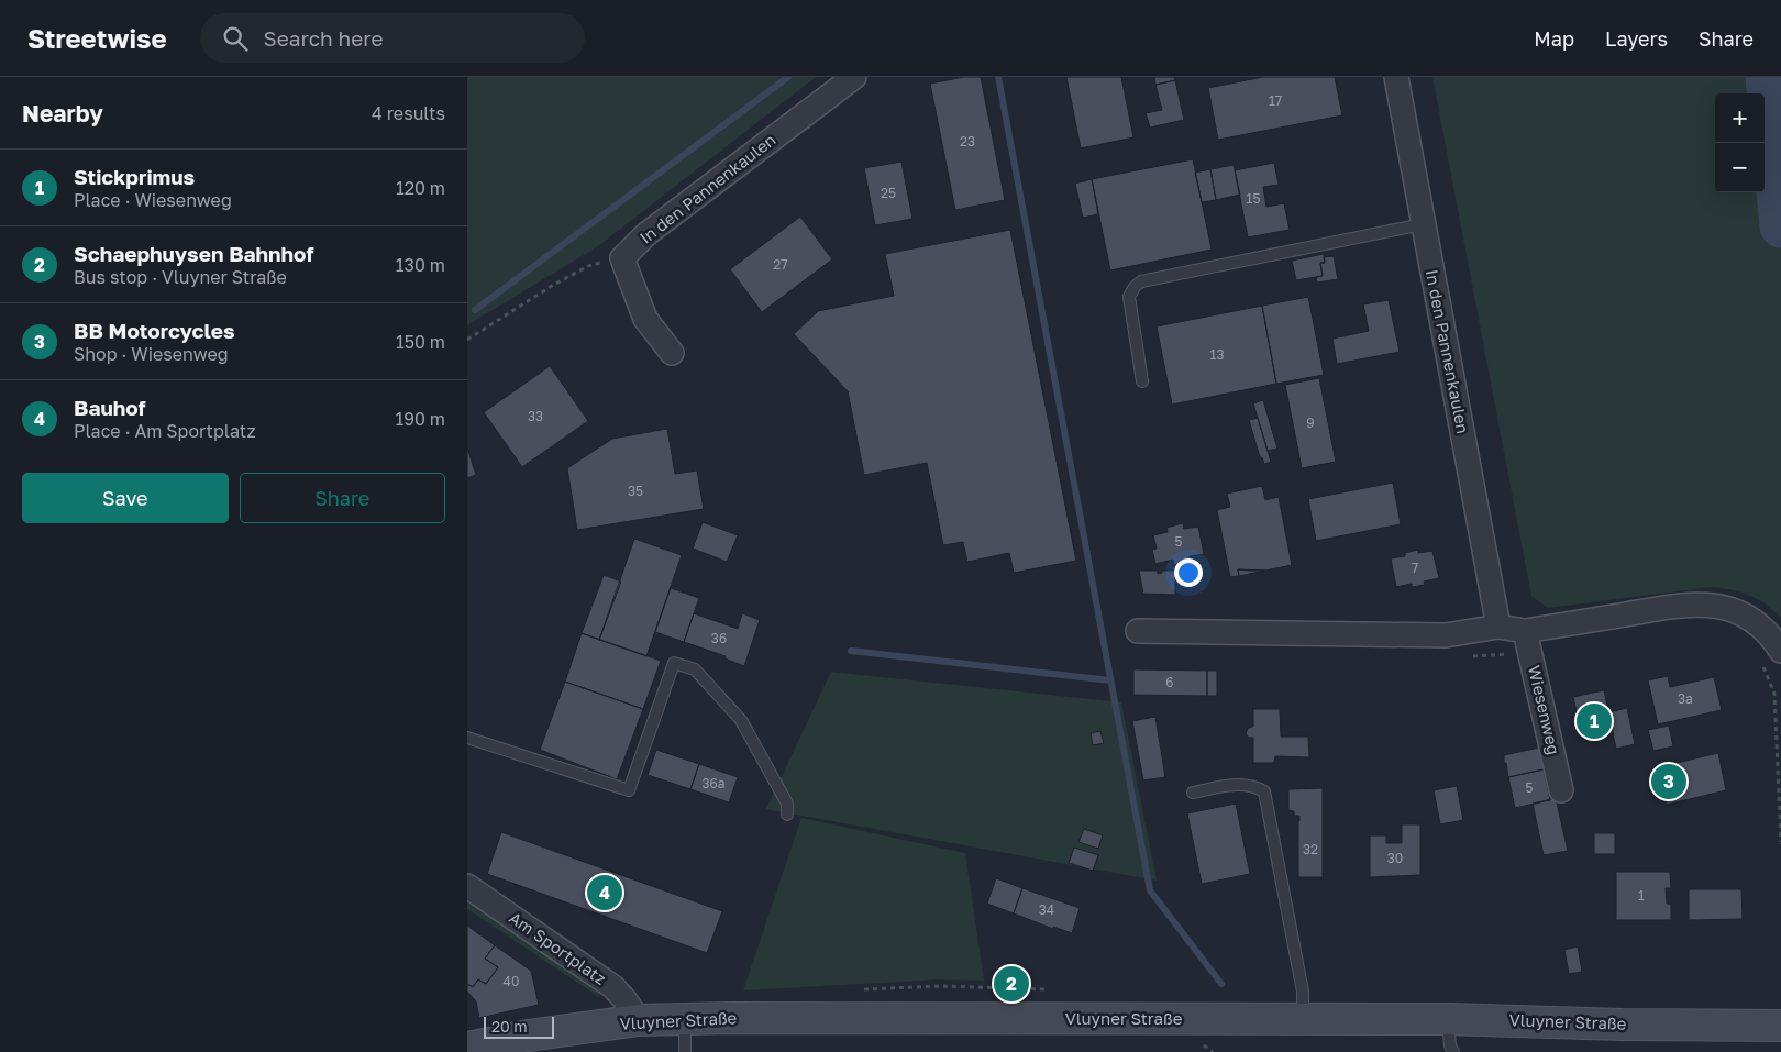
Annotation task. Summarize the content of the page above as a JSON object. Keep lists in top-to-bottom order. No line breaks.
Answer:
{"streets":{"main road":["Vluyner Straße"],"street":["In den Pannenkaulen","Wiesenweg","Am Sportplatz"]},"crossings":[["Am Sportplatz","Vluyner Straße"]],"house_numbers":["17","23","25","15","27","13","33","9","35","5","7","36","6","3a","36a","5","32","30","1","34","40"],"scale_bar":"20 m","page":{"header":"Streetwise","search":"Search here","nav":["Map","Layers","Share"],"heading":["Nearby","4 results"],"map_buttons":["+","−"],"list":[{"mark":"1","name":"Stickprimus","note":"Place · Wiesenweg","value":"120 m"},{"mark":"2","name":"Schaephuysen Bahnhof","note":"Bus stop · Vluyner Straße","value":"130 m"},{"mark":"3","name":"BB Motorcycles","note":"Shop · Wiesenweg","value":"150 m"},{"mark":"4","name":"Bauhof","note":"Place · Am Sportplatz","value":"190 m"}],"buttons":["Save","Share"],"pins":["1","3","4","2"],"scale":"20 m"}}
